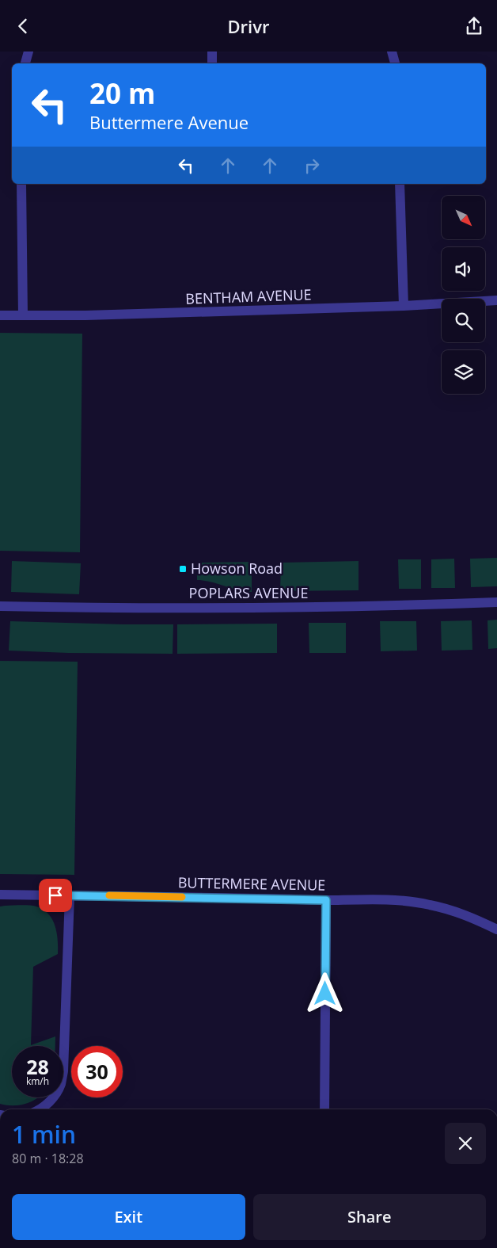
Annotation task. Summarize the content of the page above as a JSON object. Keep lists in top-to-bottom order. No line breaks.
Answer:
{"streets":{"street":["BENTHAM AVENUE","POPLARS AVENUE","BUTTERMERE AVENUE"]},"places":{"transit":["Howson Road"]},"north":"bottom right","page":{"header":"Drivr","turn":["20 m","Buttermere Avenue"],"speed":"28 km/h","limit":"30","heading":["1 min","80 m · 18:28"],"buttons":["Exit","Share"]}}
